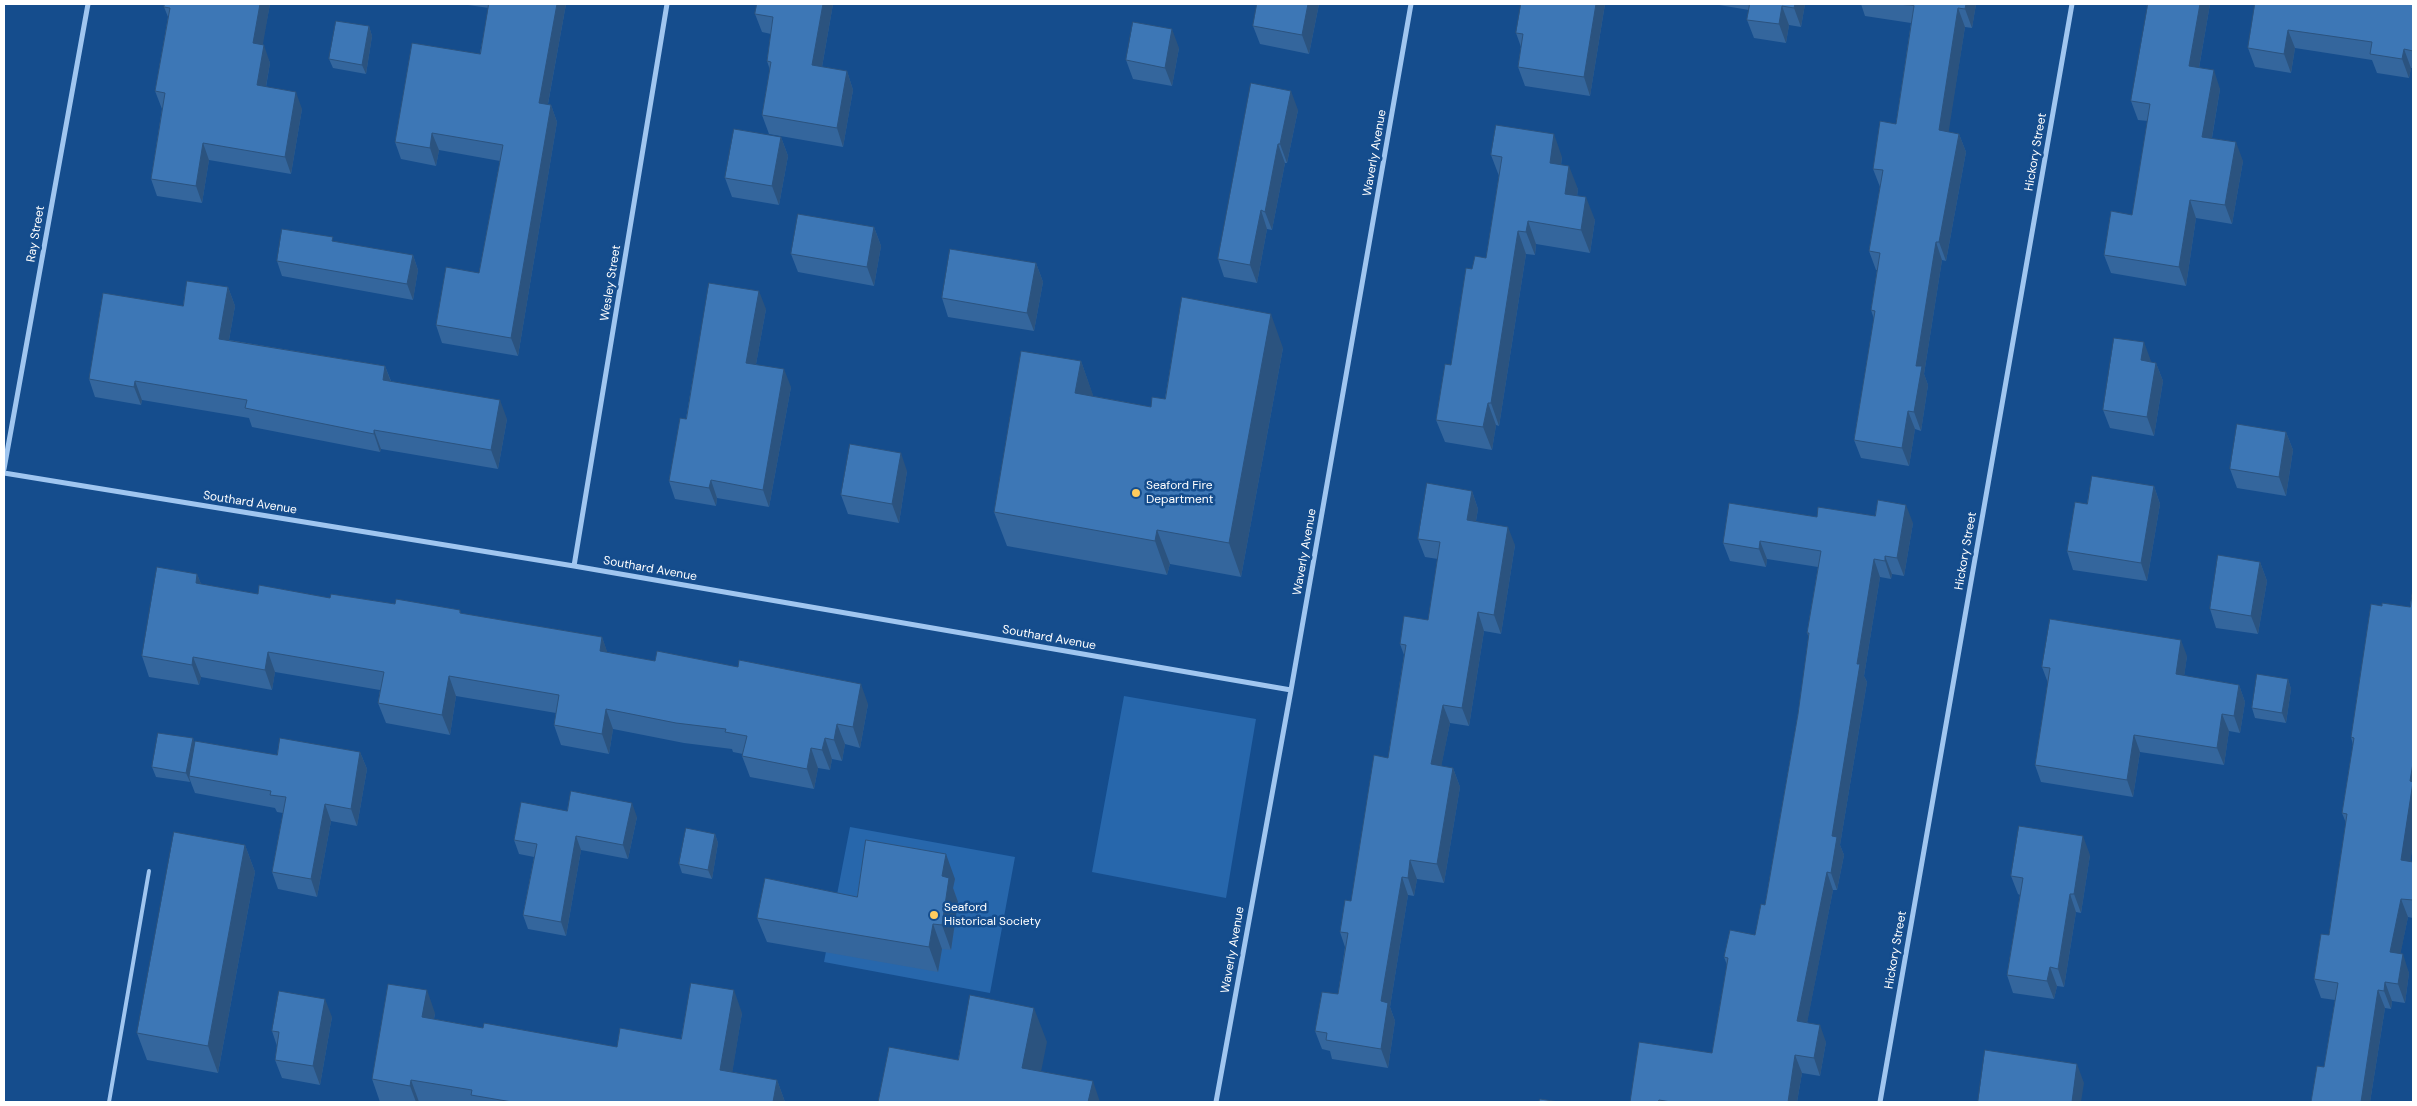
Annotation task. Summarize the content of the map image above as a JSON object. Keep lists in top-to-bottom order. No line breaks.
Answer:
{"streets":{"street":["Hickory Street","Waverly Avenue","Ray Street","Wesley Street","Southard Avenue"]},"crossings":[["Waverly Avenue","Southard Avenue"],["Wesley Street","Southard Avenue"]],"places":["Seaford Fire Department","Seaford Historical Society"]}
